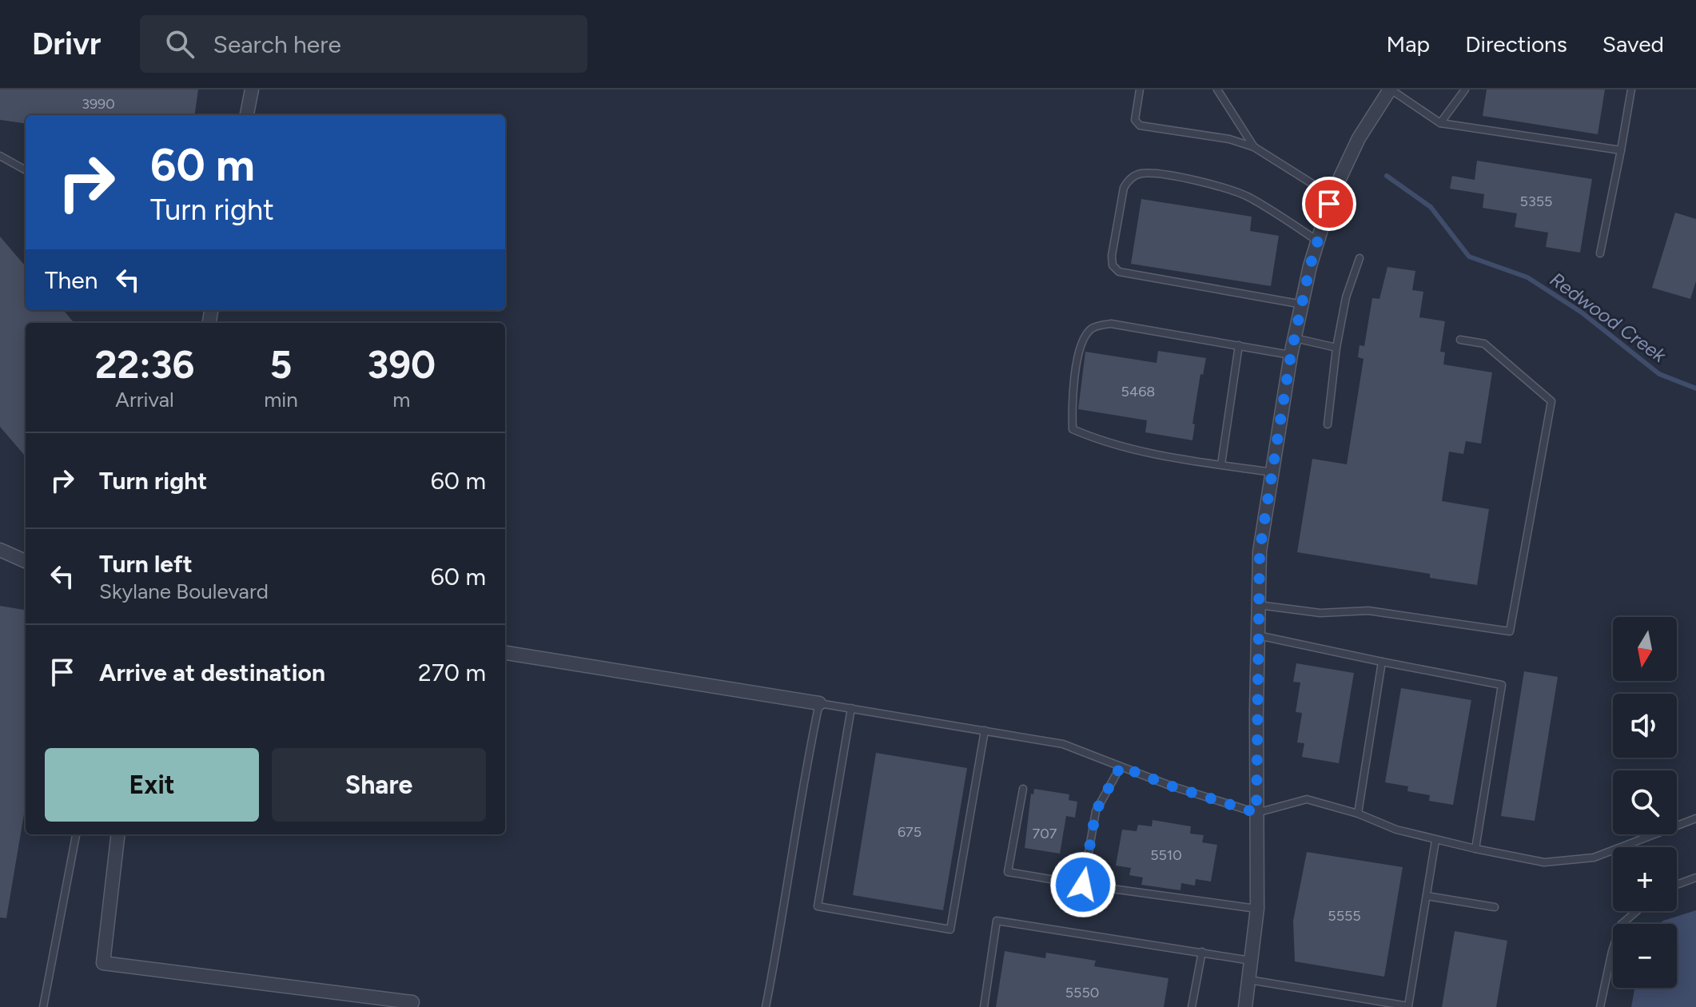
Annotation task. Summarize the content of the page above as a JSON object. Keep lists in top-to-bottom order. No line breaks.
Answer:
{"water":["Redwood Creek"],"house_numbers":["3990","5355","5468","675","707","5510","5555","5550"],"north":"bottom","page":{"header":"Drivr","search":"Search here","nav":["Map","Directions","Saved"],"turn":["60 m","Turn right"],"then":"Then","eta":["22:36","Arrival","5","min","390","m"],"list":[{"name":"Turn right","value":"60 m"},{"name":"Turn left","note":"Skylane Boulevard","value":"60 m"},{"name":"Arrive at destination","value":"270 m"}],"map_buttons":["+","−"],"buttons":["Exit","Share"]}}
